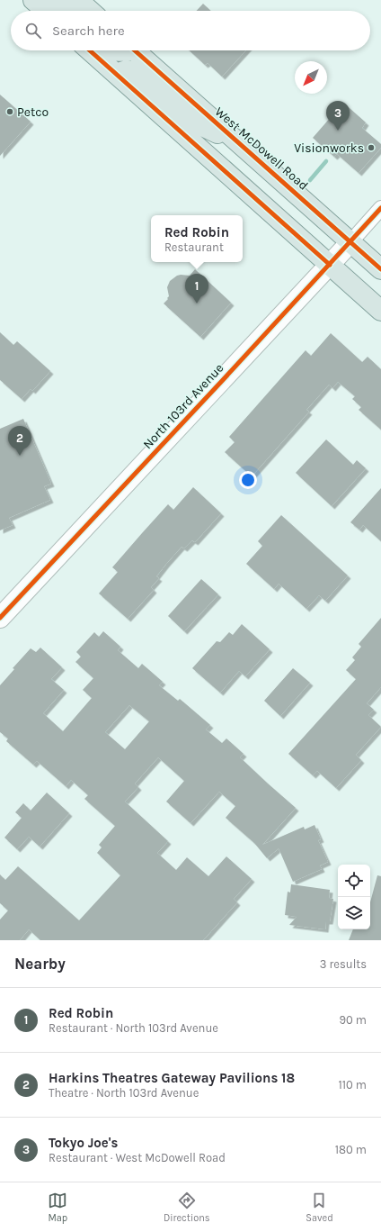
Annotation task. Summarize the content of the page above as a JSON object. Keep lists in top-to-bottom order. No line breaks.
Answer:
{"streets":{"main road":["West McDowell Road"],"street":["North 103rd Avenue"]},"crossings":[["West McDowell Road","North 103rd Avenue"]],"places":["Petco","Visionworks"],"north":"bottom left","page":{"search":"Search here","pins":["3","1","2"],"popup":["Red Robin","Restaurant"],"heading":["Nearby","3 results"],"list":[{"mark":"1","name":"Red Robin","note":"Restaurant · North 103rd Avenue","value":"90 m"},{"mark":"2","name":"Harkins Theatres Gateway Pavilions 18","note":"Theatre · North 103rd Avenue","value":"110 m"},{"mark":"3","name":"Tokyo Joe's","note":"Restaurant · West McDowell Road","value":"180 m"}],"nav":["Map","Directions","Saved"]}}
